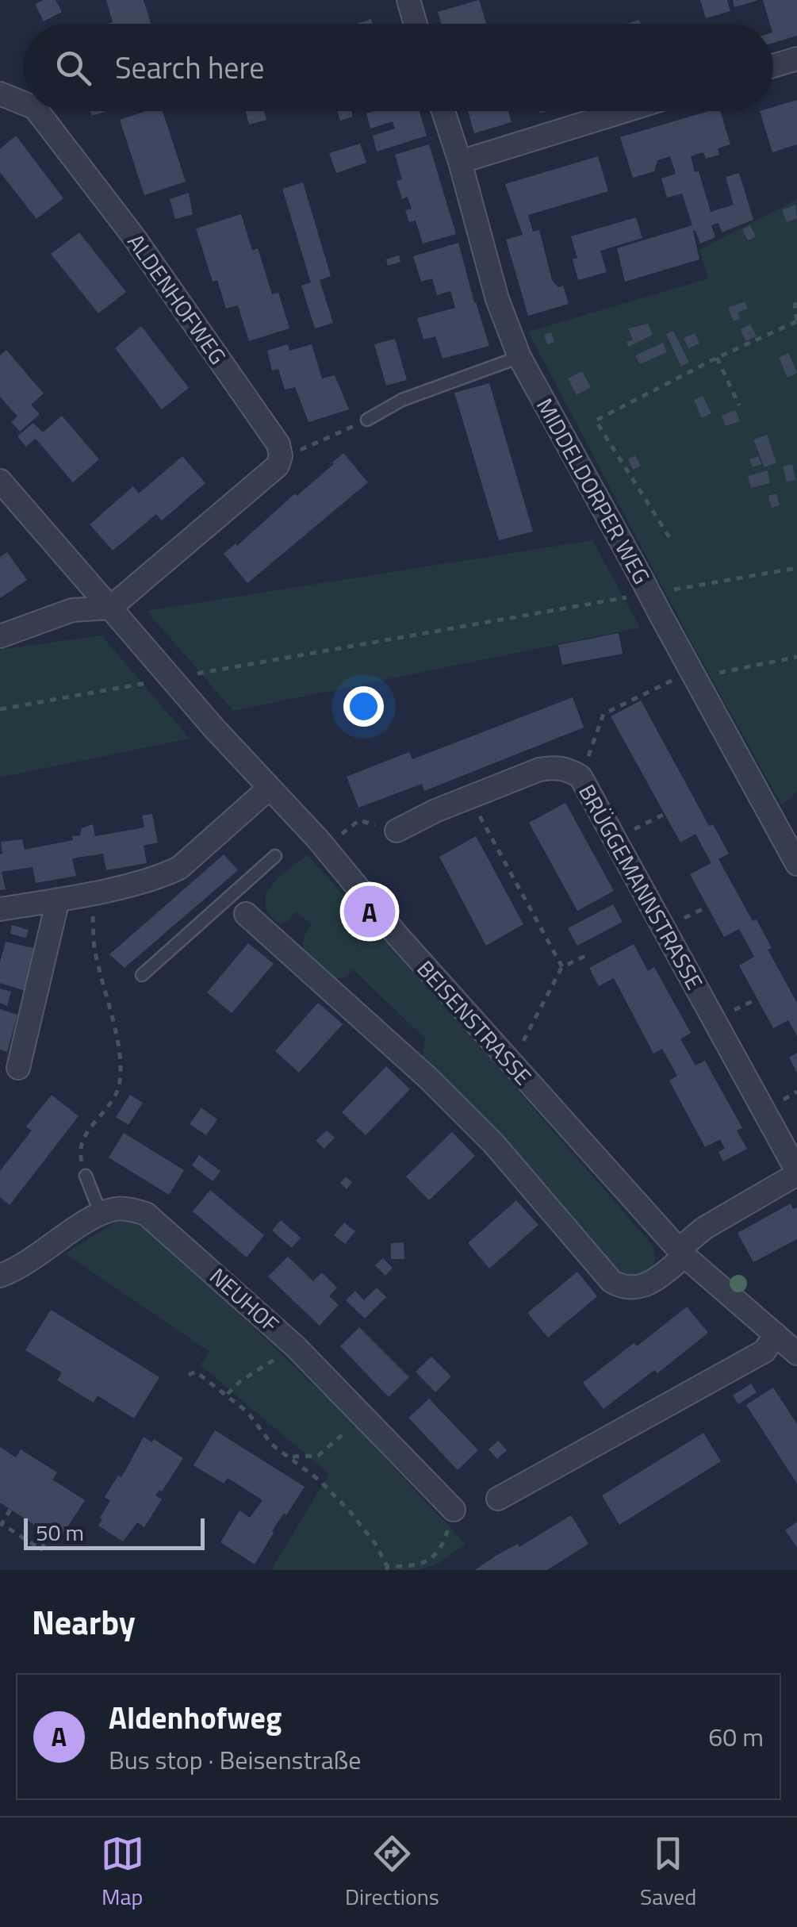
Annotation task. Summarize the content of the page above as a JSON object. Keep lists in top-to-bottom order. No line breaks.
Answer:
{"streets":{"street":["ALDENHOFWEG","MIDDELDORPER WEG","BRÜGGEMANNSTRASSE","BEISENSTRASSE","NEUHOF"]},"crossings":[["BRÜGGEMANNSTRASSE","BEISENSTRASSE"]],"scale_bar":"50 m","page":{"search":"Search here","pins":"A","scale":"50 m","heading":"Nearby","list":[{"mark":"A","name":"Aldenhofweg","note":"Bus stop · Beisenstraße","value":"60 m"}],"nav":["Map","Directions","Saved"]}}
